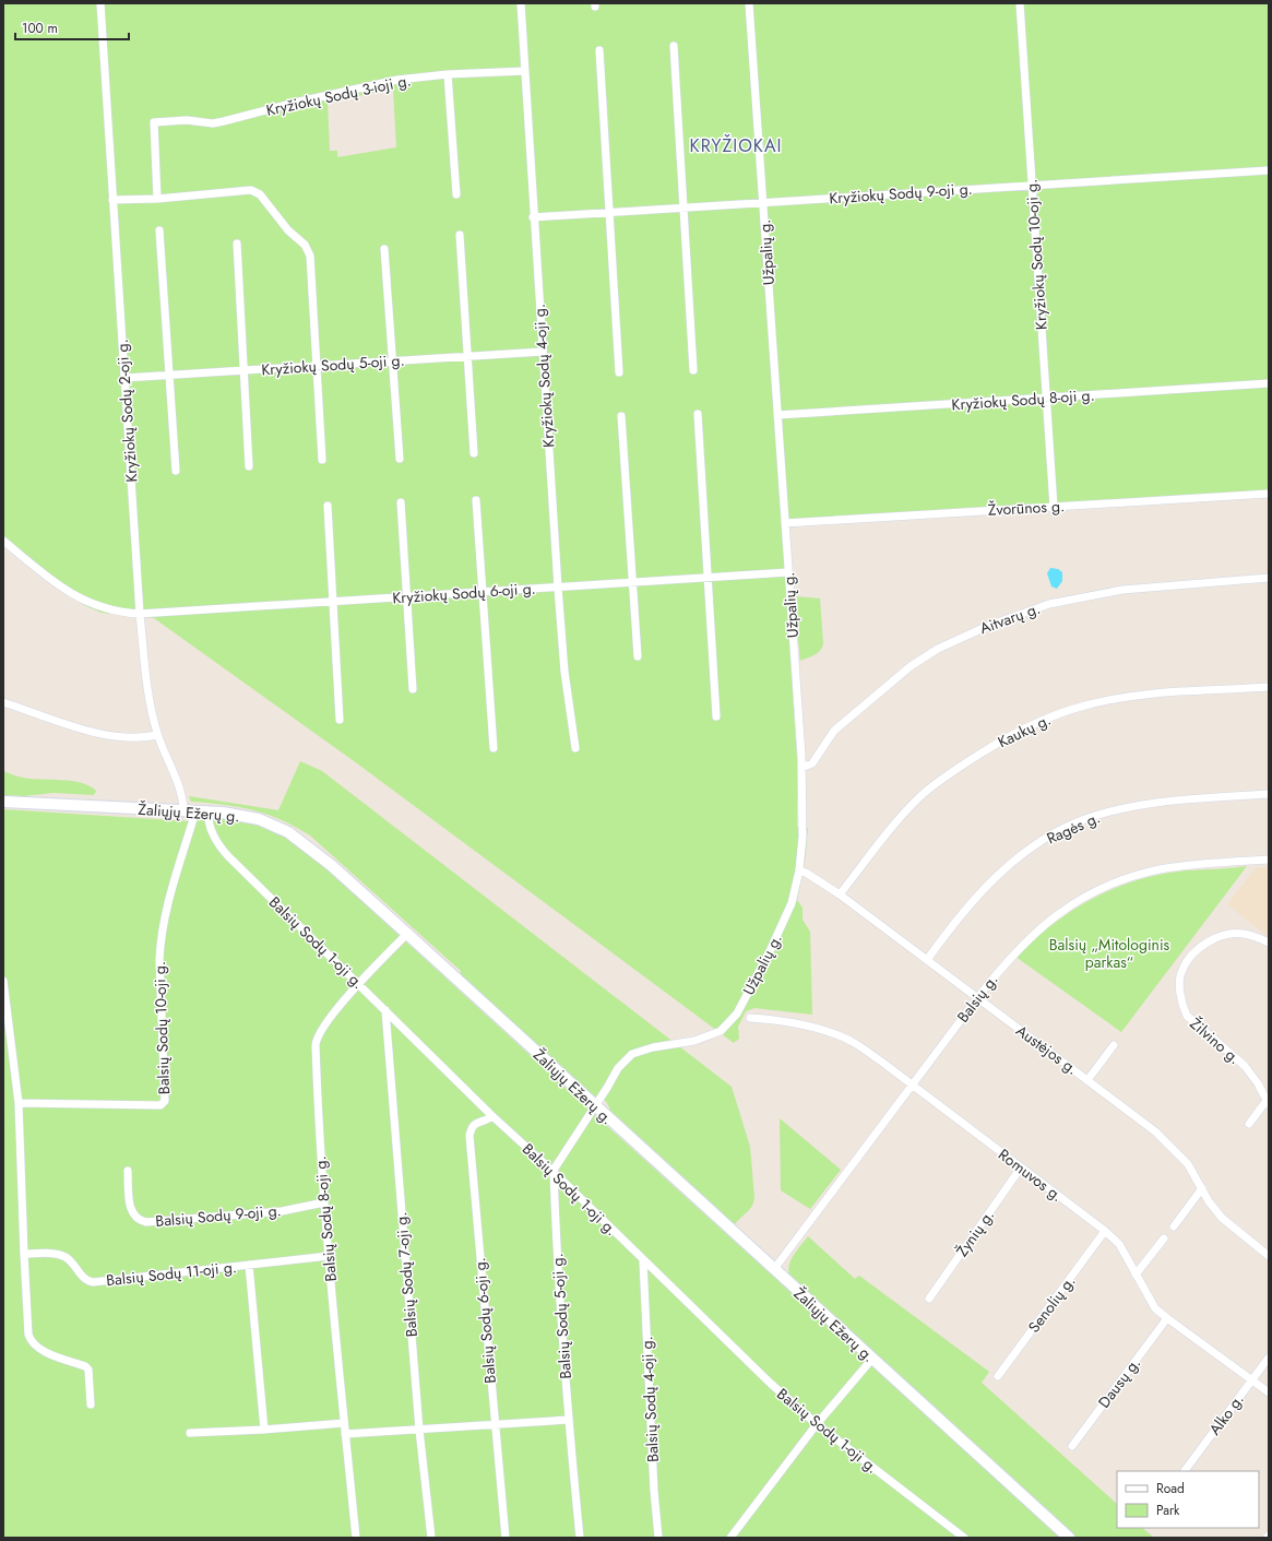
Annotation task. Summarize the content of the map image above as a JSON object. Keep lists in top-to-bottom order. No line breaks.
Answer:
{"streets":{"main road":["Žaliųjų Ežerų g."],"street":["Kryžiokų Sodų 3-ioji g.","Kryžiokų Sodų 9-oji g.","Užpalių g.","Kryžiokų Sodų 10-oji g.","Kryžiokų Sodų 5-oji g.","Kryžiokų Sodų 4-oji g.","Kryžiokų Sodų 8-oji g.","Kryžiokų Sodų 2-oji g.","Žvorūnos g.","Kryžiokų Sodų 6-oji g.","Aitvarų g.","Kaukų g.","Ragės g.","Balsių Sodų 1-oji g.","Balsių g.","Balsių Sodų 10-oji g.","Žilvino g.","Austėjos g.","Romuvos g.","Balsių Sodų 9-oji g.","Balsių Sodų 8-oji g.","Žynių g.","Balsių Sodų 11-oji g.","Balsių Sodų 7-oji g.","Senolių g.","Balsių Sodų 5-oji g.","Balsių Sodų 6-oji g.","Dausų g.","Balsių Sodų 4-oji g.","Alko g."]},"crossings":[["Kryžiokų Sodų 3-ioji g.","Kryžiokų Sodų 4-oji g."],["Kryžiokų Sodų 9-oji g.","Užpalių g."],["Kryžiokų Sodų 9-oji g.","Kryžiokų Sodų 10-oji g."],["Kryžiokų Sodų 9-oji g.","Kryžiokų Sodų 4-oji g."],["Užpalių g.","Kryžiokų Sodų 8-oji g."],["Užpalių g.","Žvorūnos g."],["Užpalių g.","Kryžiokų Sodų 6-oji g."],["Užpalių g.","Aitvarų g."],["Užpalių g.","Žaliųjų Ežerų g."],["Užpalių g.","Austėjos g."],["Užpalių g.","Balsių Sodų 5-oji g."],["Kryžiokų Sodų 10-oji g.","Kryžiokų Sodų 8-oji g."],["Kryžiokų Sodų 10-oji g.","Žvorūnos g."],["Kryžiokų Sodų 5-oji g.","Kryžiokų Sodų 4-oji g."],["Kryžiokų Sodų 5-oji g.","Kryžiokų Sodų 2-oji g."],["Kryžiokų Sodų 4-oji g.","Kryžiokų Sodų 6-oji g."],["Kryžiokų Sodų 2-oji g.","Kryžiokų Sodų 6-oji g."],["Kryžiokų Sodų 2-oji g.","Žaliųjų Ežerų g."],["Kryžiokų Sodų 2-oji g.","Balsių Sodų 10-oji g."],["Kaukų g.","Austėjos g."],["Žaliųjų Ežerų g.","Balsių Sodų 1-oji g."],["Žaliųjų Ežerų g.","Balsių g."],["Žaliųjų Ežerų g.","Balsių Sodų 10-oji g."],["Žaliųjų Ežerų g.","Balsių Sodų 8-oji g."],["Žaliųjų Ežerų g.","Balsių Sodų 5-oji g."],["Ragės g.","Austėjos g."],["Balsių Sodų 1-oji g.","Balsių Sodų 8-oji g."],["Balsių Sodų 1-oji g.","Balsių Sodų 7-oji g."],["Balsių Sodų 1-oji g.","Balsių Sodų 5-oji g."],["Balsių Sodų 1-oji g.","Balsių Sodų 6-oji g."],["Balsių Sodų 1-oji g.","Balsių Sodų 4-oji g."],["Balsių g.","Austėjos g."],["Balsių g.","Romuvos g."],["Romuvos g.","Žynių g."],["Romuvos g.","Senolių g."],["Romuvos g.","Dausų g."],["Romuvos g.","Alko g."],["Balsių Sodų 9-oji g.","Balsių Sodų 8-oji g."],["Balsių Sodų 8-oji g.","Balsių Sodų 11-oji g."]],"districts":["KRYŽIOKAI"],"parks":["Balsių „Mitologinis parkas“"],"legend":["Road","Park"],"scale_bar":"100 m"}
